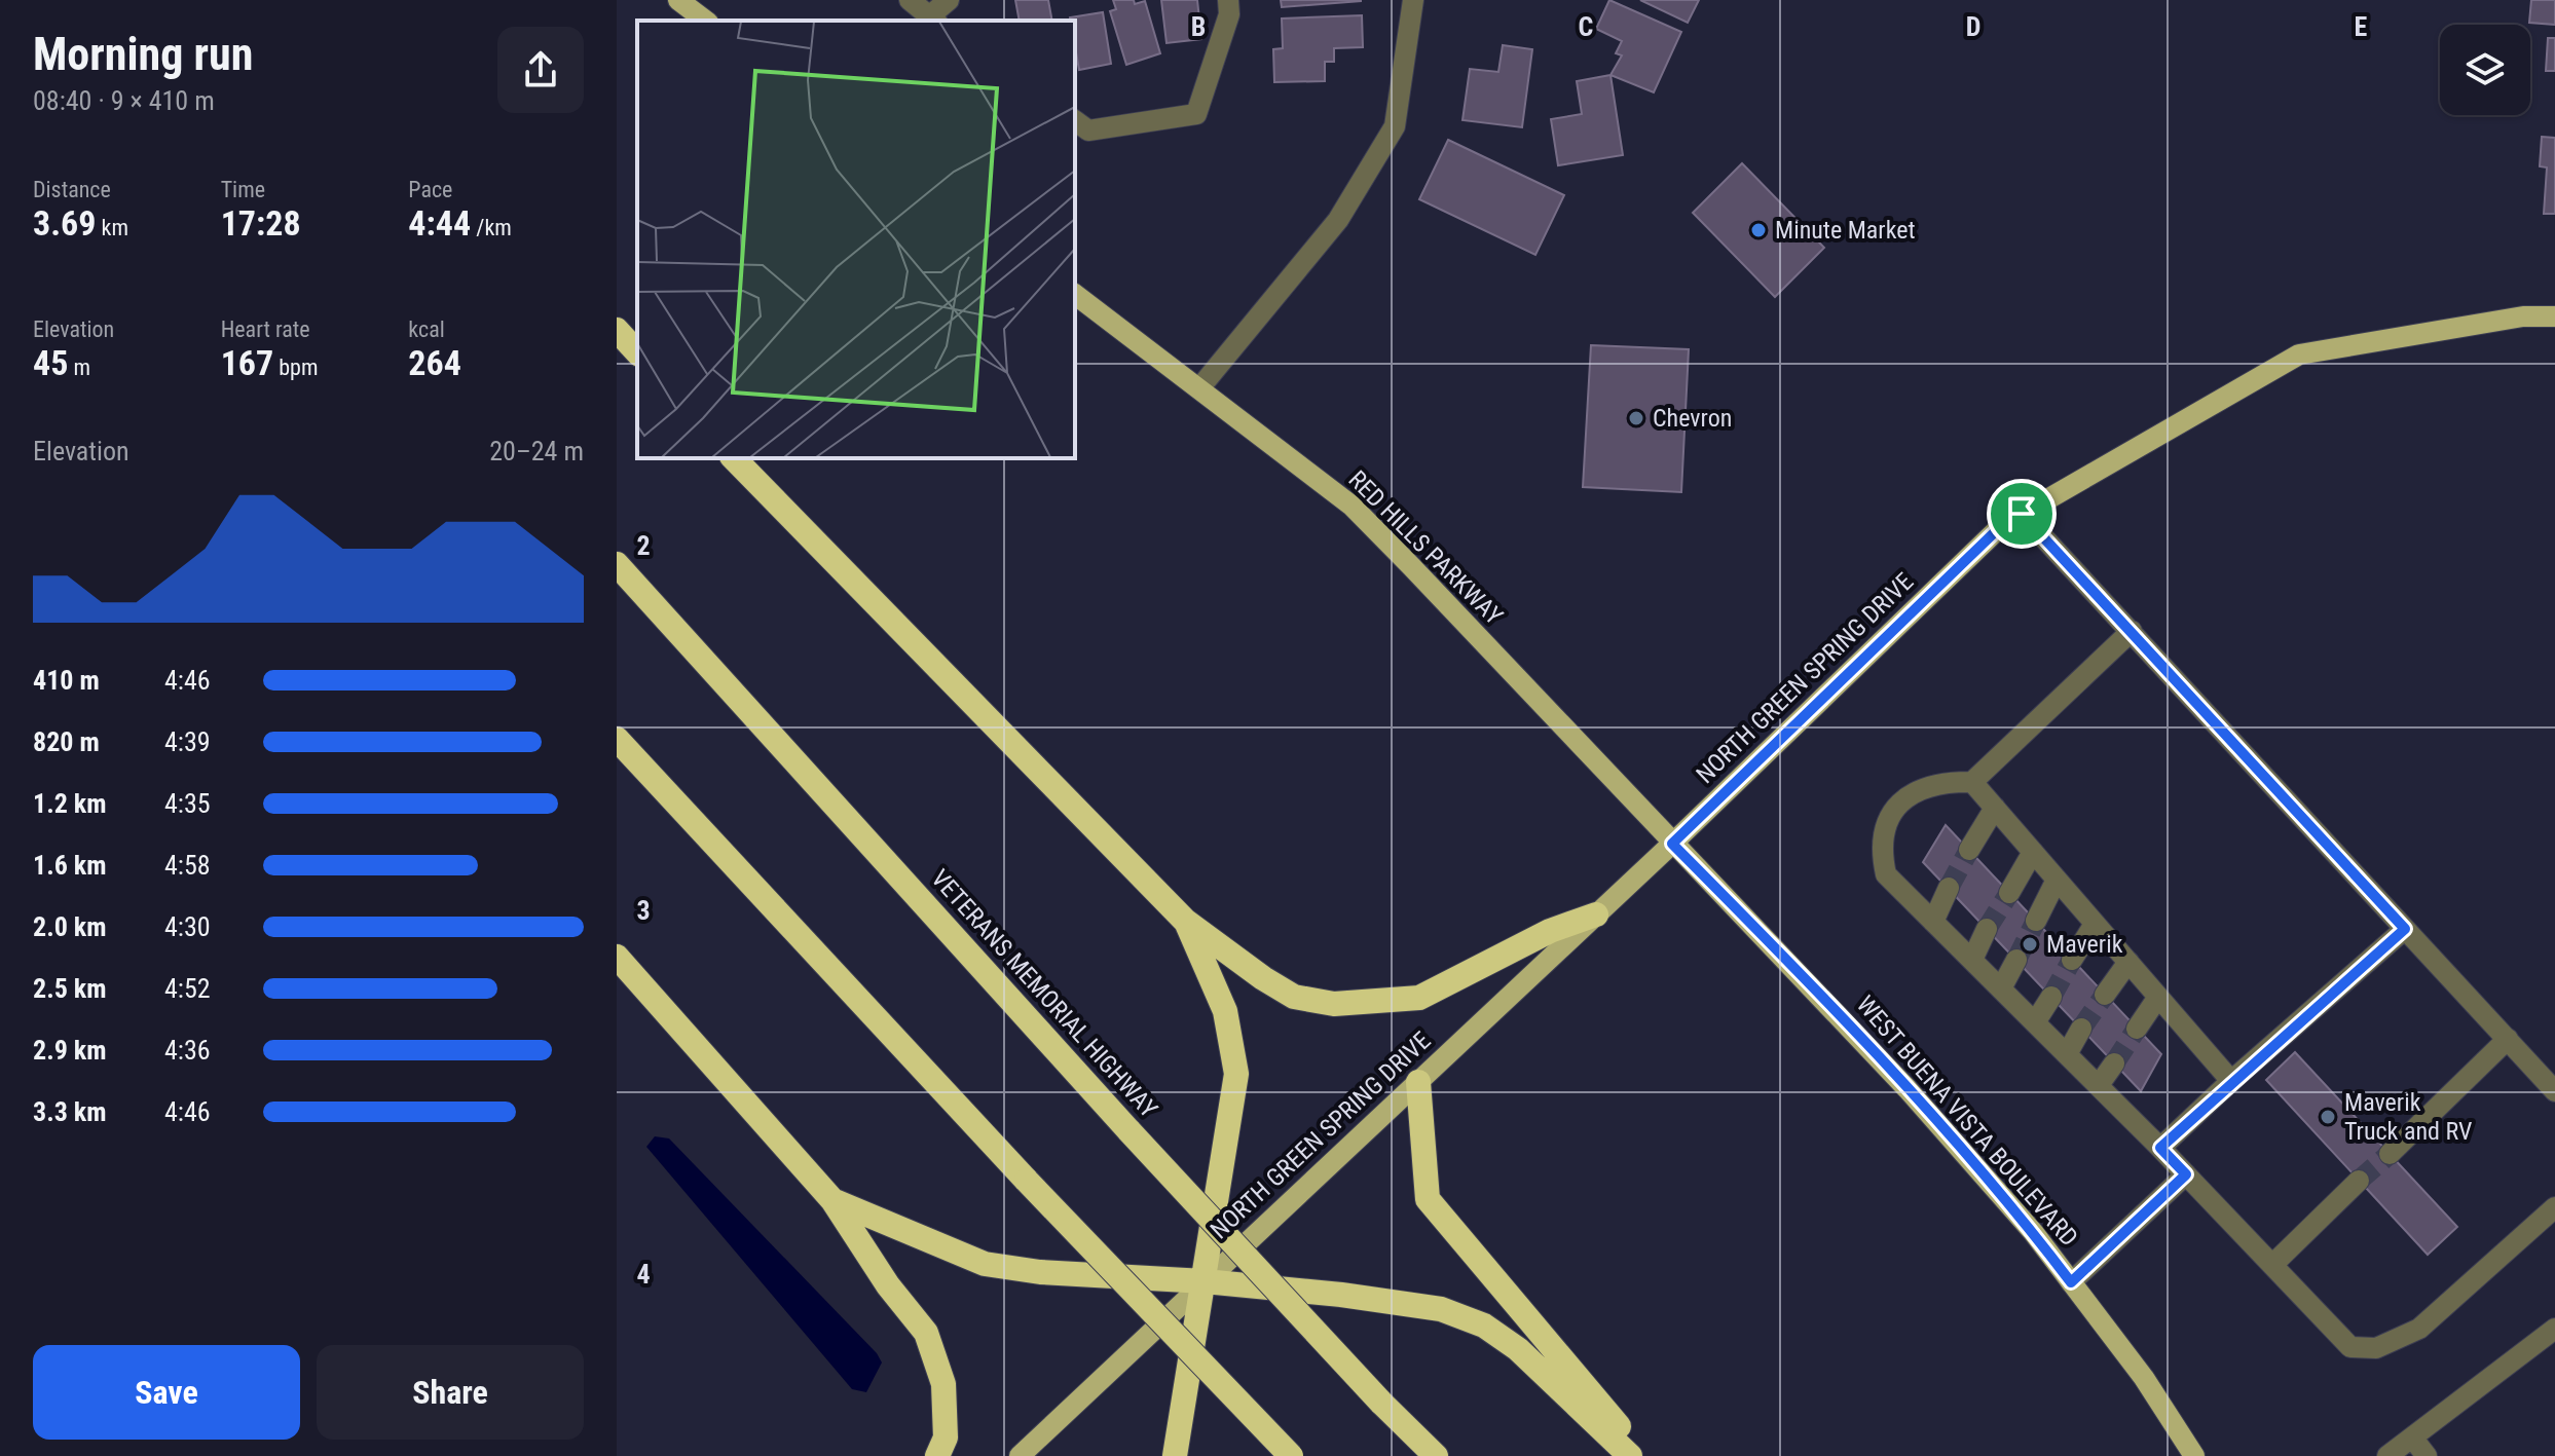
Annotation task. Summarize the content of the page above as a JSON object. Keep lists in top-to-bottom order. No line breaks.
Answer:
{"streets":{"highway":["VETERANS MEMORIAL HIGHWAY"],"main road":["RED HILLS PARKWAY","NORTH GREEN SPRING DRIVE","WEST BUENA VISTA BOULEVARD"]},"crossings":[["RED HILLS PARKWAY","NORTH GREEN SPRING DRIVE"],["RED HILLS PARKWAY","WEST BUENA VISTA BOULEVARD"],["NORTH GREEN SPRING DRIVE","WEST BUENA VISTA BOULEVARD"]],"places":["Minute Market","Chevron","Maverik","Maverik Truck and RV"],"page":{"heading":["Morning run","08:40 · 9 × 410 m"],"stats":[["Distance","3.69 km"],["Time","17:28"],["Pace","4:44 /km"],["Elevation","45 m"],["Heart rate","167 bpm"],["kcal","264"]],"chart":["Elevation","20–24 m"],"list":[{"name":"410 m","note":"4:46"},{"name":"820 m","note":"4:39"},{"name":"1.2 km","note":"4:35"},{"name":"1.6 km","note":"4:58"},{"name":"2.0 km","note":"4:30"},{"name":"2.5 km","note":"4:52"},{"name":"2.9 km","note":"4:36"},{"name":"3.3 km","note":"4:46"}],"buttons":["Save","Share"]},"grid":{"columns":["B","C","D","E"],"rows":["2","3","4"]}}
